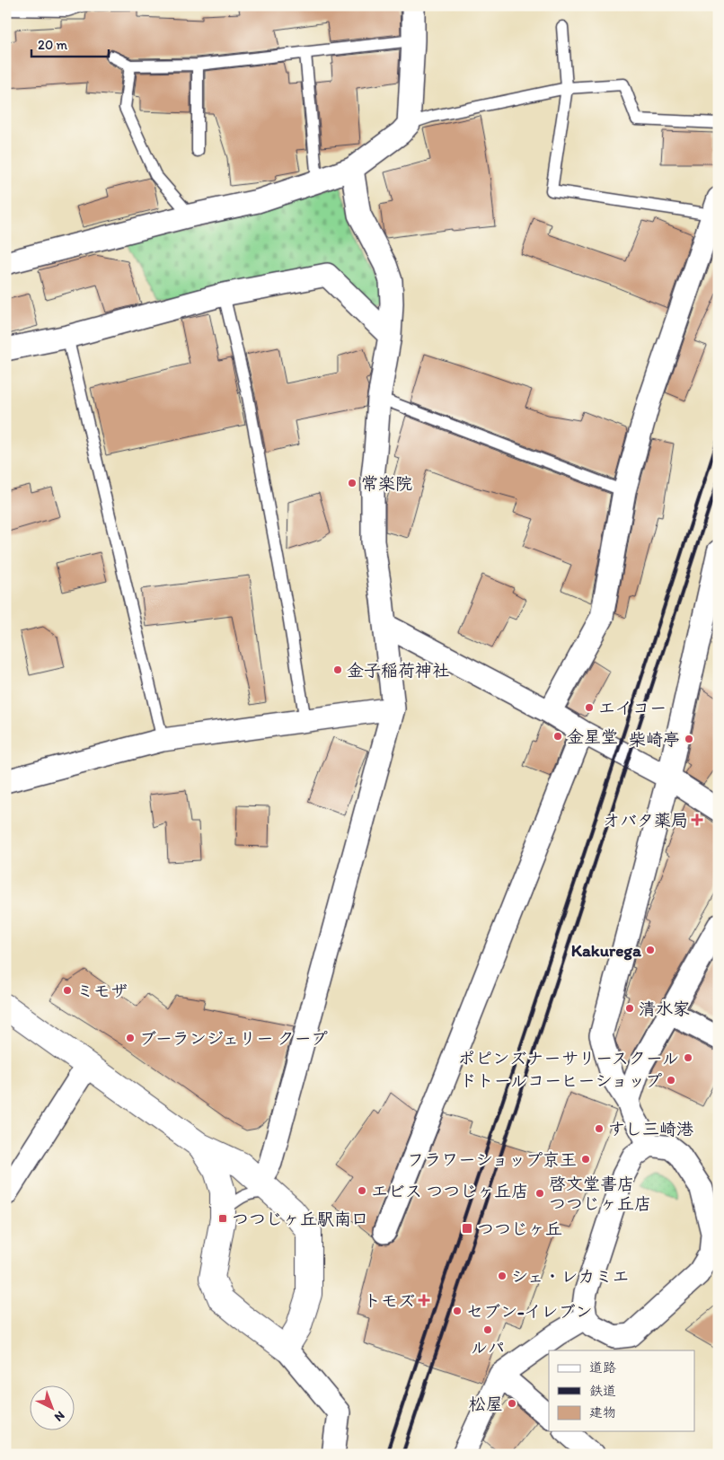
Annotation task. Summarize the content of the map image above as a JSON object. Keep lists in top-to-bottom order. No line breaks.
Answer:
{"places":{"other":["常楽院","金子稲荷神社","エイコー","金星堂","柴崎亭","Kakurega","ミモザ","清水家","ブーランジェリー クープ","ポピンズナーサリースクール","ドトールコーヒーショップ","すし三崎港","フラワーショップ京王","エビス つつじヶ丘店","啓文堂書店 つつじヶ丘店","シェ・レカミエ","セブン-イレブン","ルパ","松屋"],"health":["オバタ薬局","トモズ"],"transit":["つつじヶ丘駅南口","つつじヶ丘"]},"legend":["道路","鉄道","建物"],"scale_bar":"20 m","north":"bottom right"}
